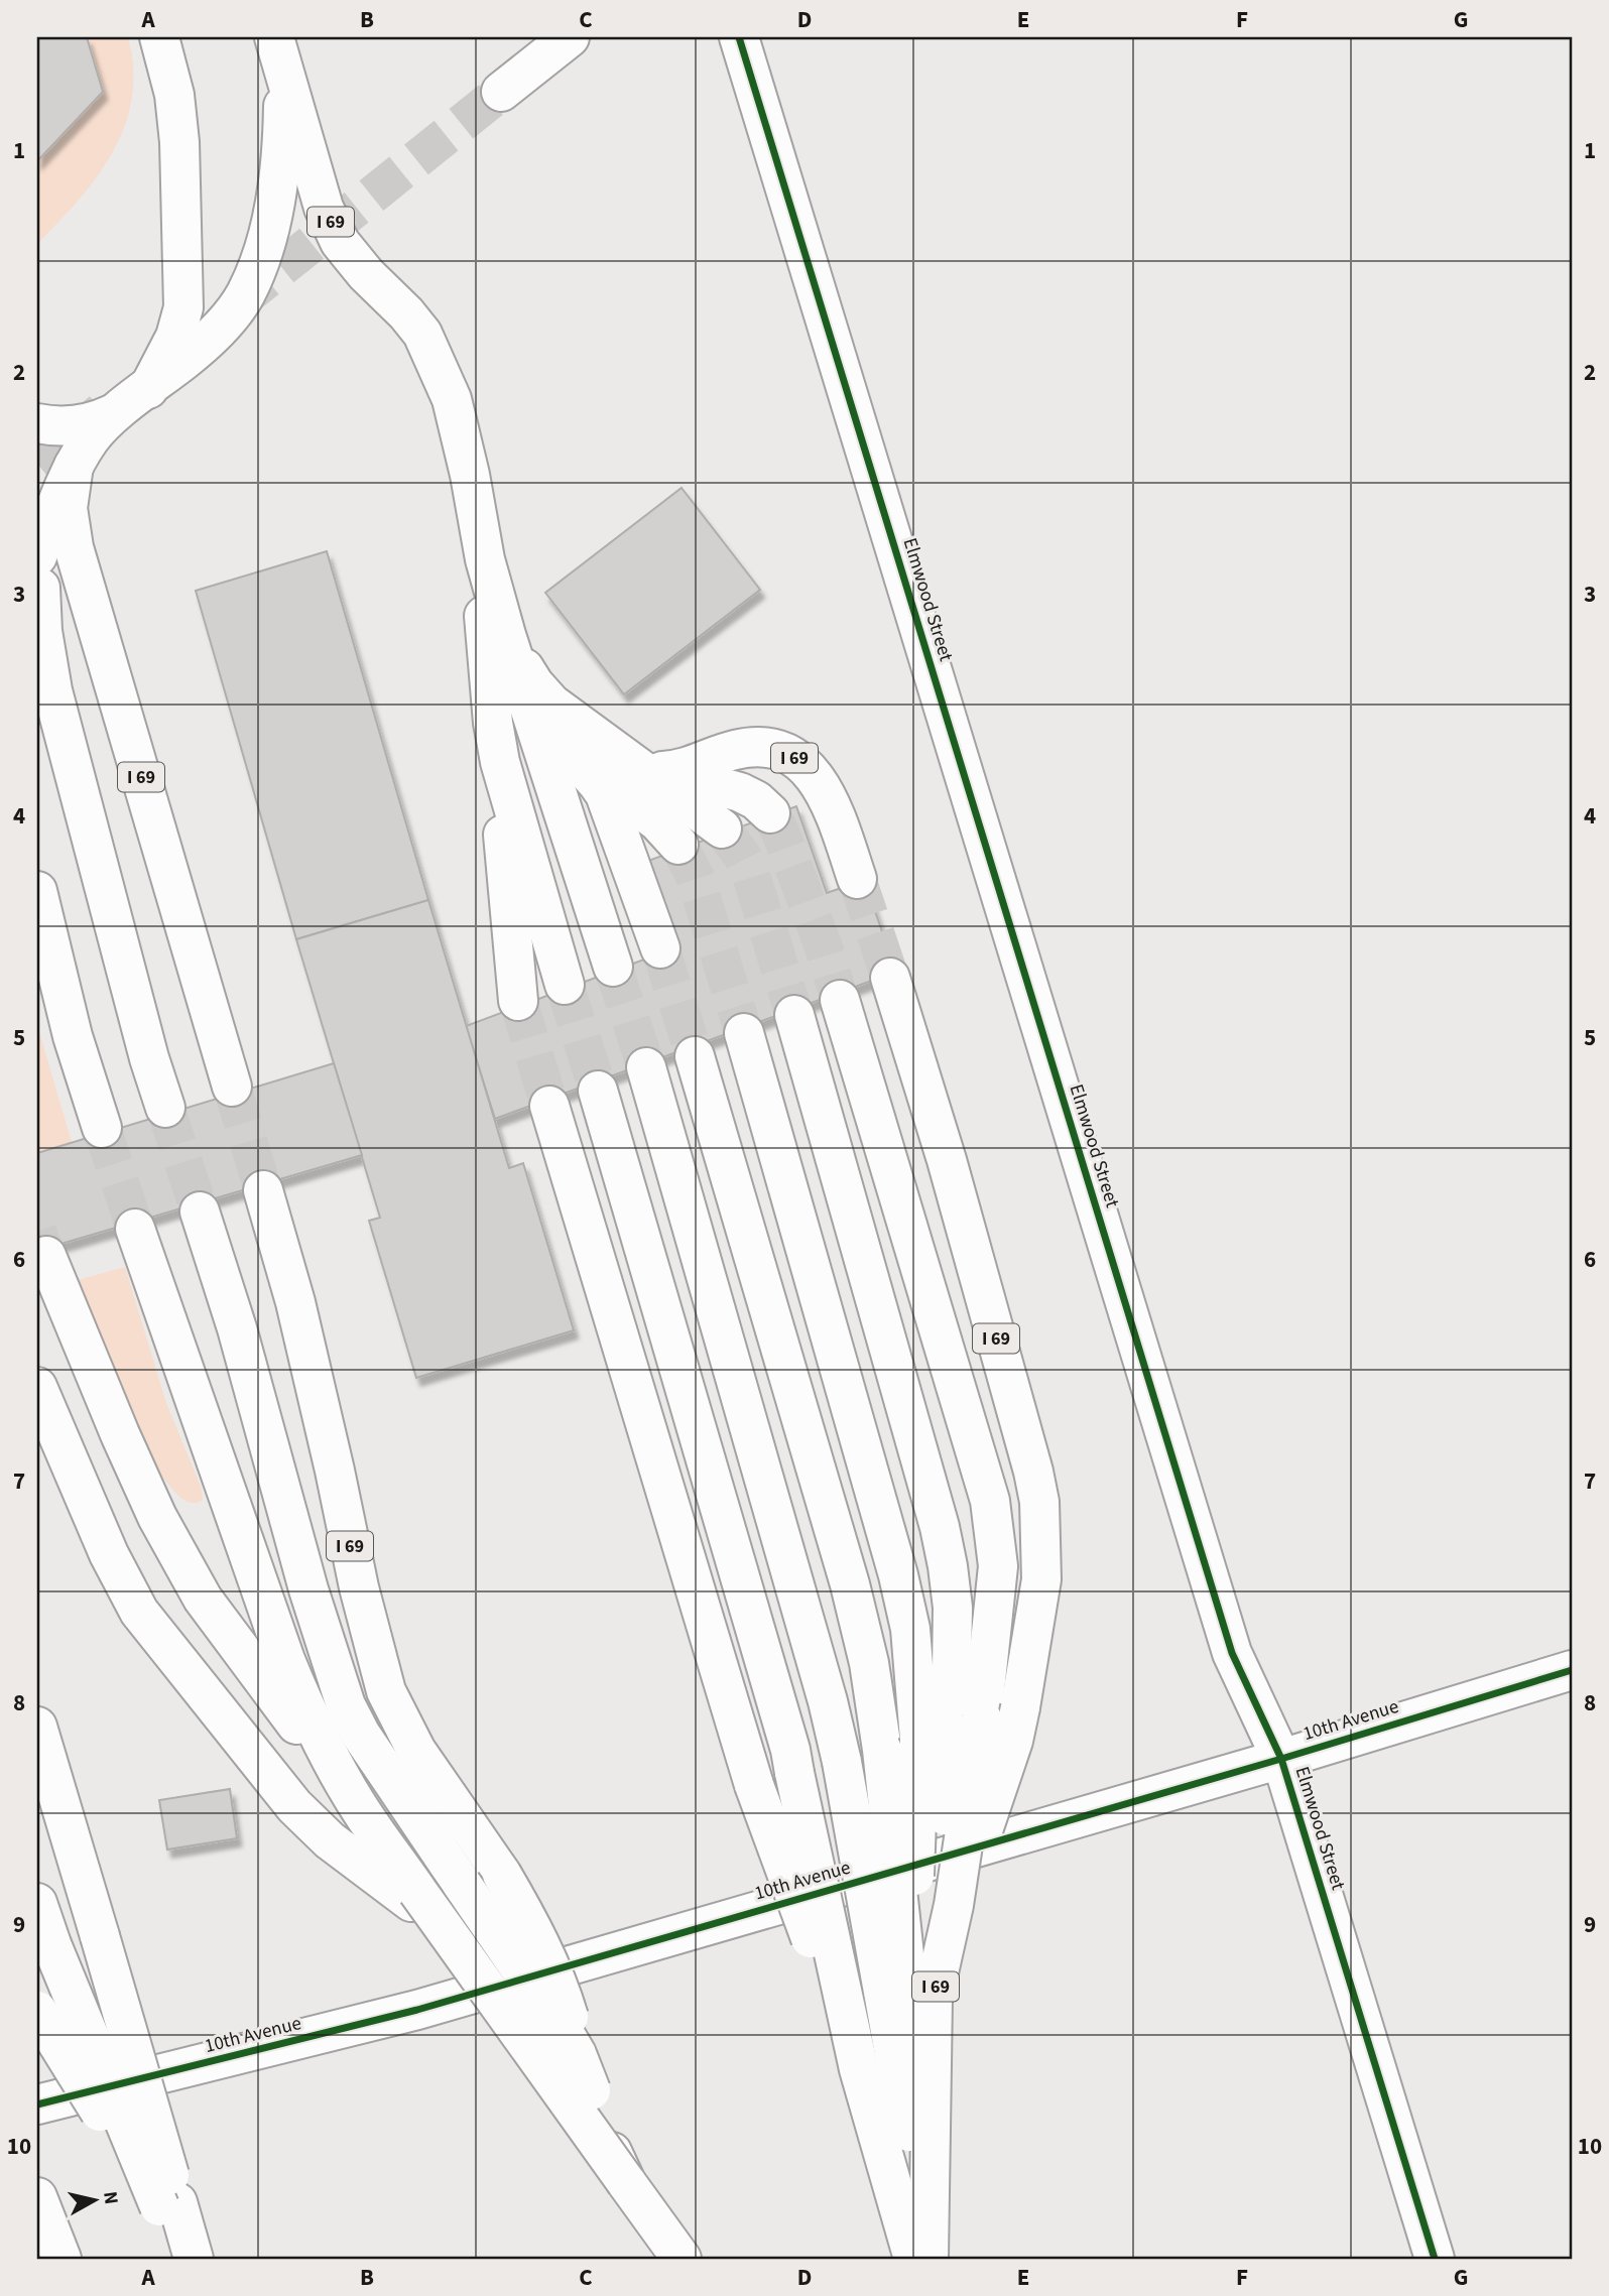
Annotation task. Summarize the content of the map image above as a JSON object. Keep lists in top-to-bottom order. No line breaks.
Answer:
{"streets":{"main road":["I 69","Elmwood Street","10th Avenue"]},"crossings":[["Elmwood Street","10th Avenue"]],"north":"right","grid":{"columns":["A","B","C","D","E","F","G"],"rows":["1","2","3","4","5","6","7","8","9","10"]}}
